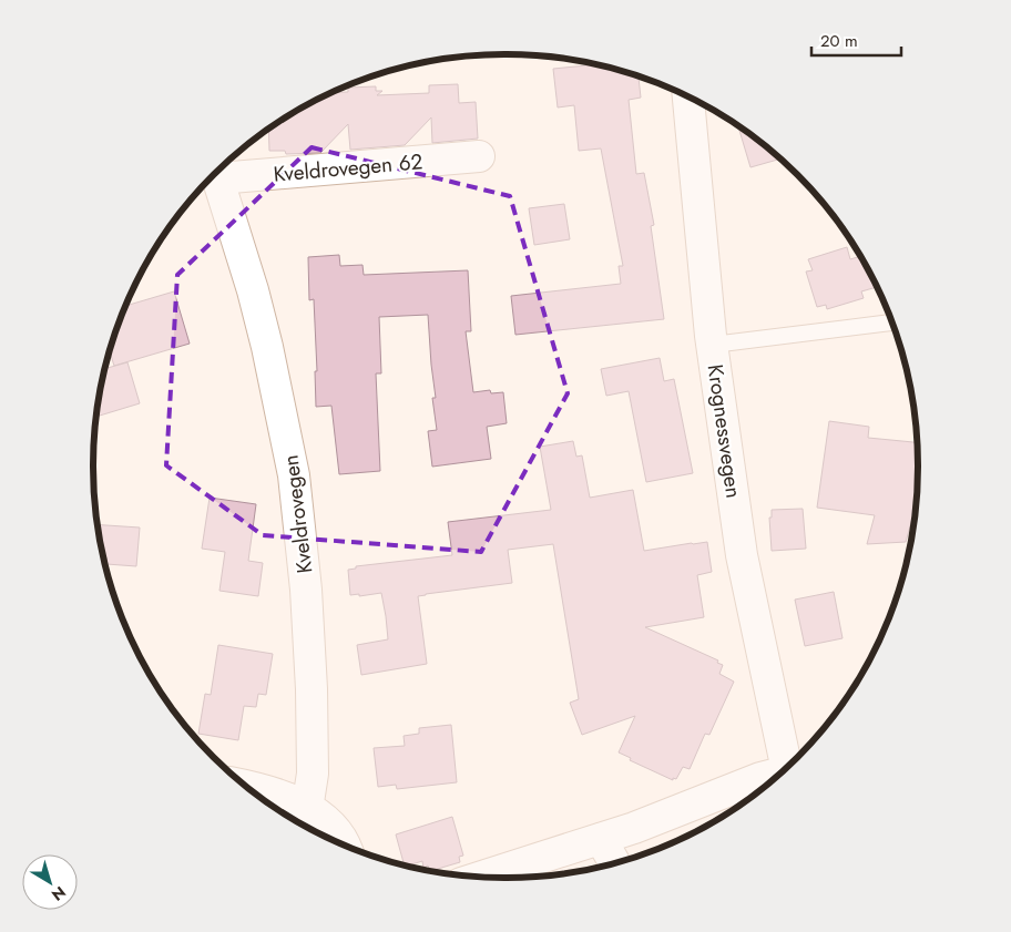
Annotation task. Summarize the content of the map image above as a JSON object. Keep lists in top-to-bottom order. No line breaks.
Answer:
{"streets":{"street":["Kveldrovegen 62","Krognessvegen","Kveldrovegen"]},"scale_bar":"20 m","north":"bottom right"}
